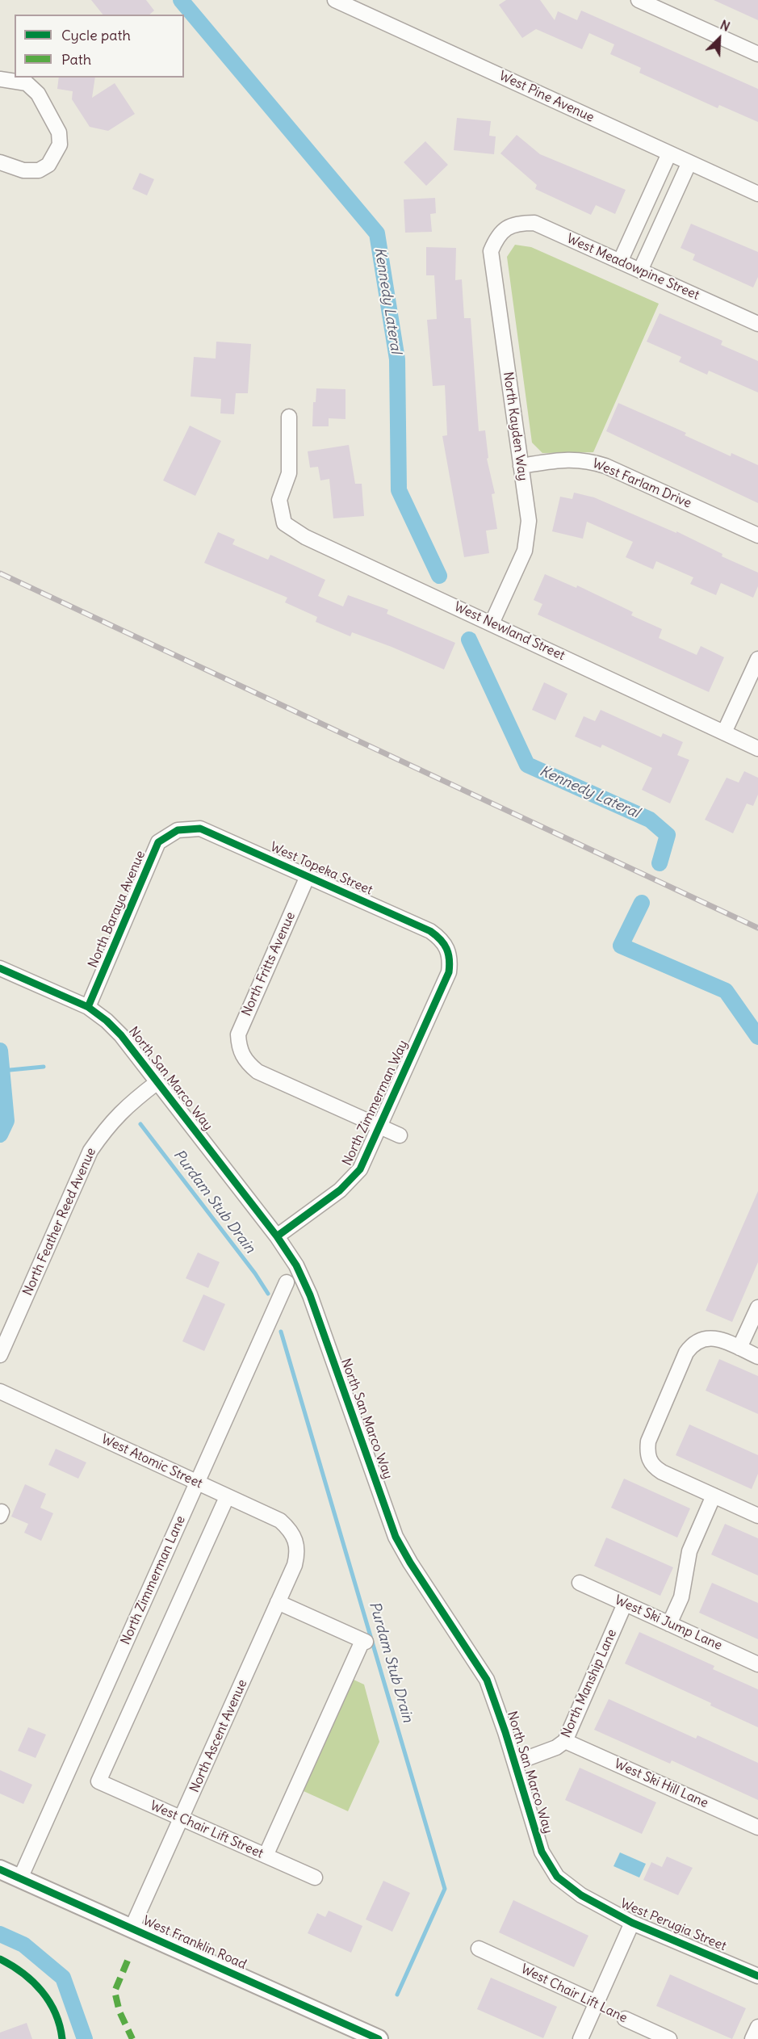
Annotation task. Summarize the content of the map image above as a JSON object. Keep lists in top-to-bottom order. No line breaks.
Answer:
{"streets":{"main road":["West Franklin Road"],"street":["West Pine Avenue","West Meadowpine Street","North Kayden Way","West Farlam Drive","West Newland Street","West Topeka Street","North Baraya Avenue","North Fritts Avenue","North San Marco Way","North Zimmerman Way","North Feather Reed Avenue","West Atomic Street","North Zimmerman Lane","West Ski Jump Lane","North Manship Lane","North Ascent Avenue","West Ski Hill Lane","West Chair Lift Street","West Perugia Street","West Chair Lift Lane"]},"crossings":[["West Meadowpine Street","North Kayden Way"],["North Kayden Way","West Farlam Drive"],["North Kayden Way","West Newland Street"],["West Topeka Street","North Baraya Avenue"],["West Topeka Street","North Fritts Avenue"],["West Topeka Street","North Zimmerman Way"],["North Baraya Avenue","North San Marco Way"],["North Fritts Avenue","North Zimmerman Way"],["North San Marco Way","North Zimmerman Way"],["North San Marco Way","North Feather Reed Avenue"],["North San Marco Way","North Manship Lane"],["North San Marco Way","West Perugia Street"],["West Atomic Street","North Zimmerman Lane"],["West Atomic Street","North Ascent Avenue"],["West Atomic Street","West Chair Lift Street"],["North Zimmerman Lane","West Franklin Road"],["West Ski Jump Lane","North Manship Lane"],["North Manship Lane","West Ski Hill Lane"],["North Ascent Avenue","West Chair Lift Street"],["North Ascent Avenue","West Franklin Road"]],"water":["Kennedy Lateral","Purdam Stub Drain"],"legend":["Cycle path","Path"],"north":"top right"}
